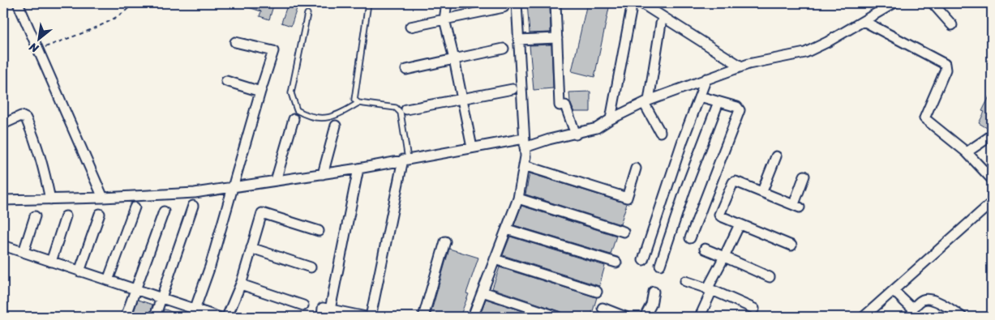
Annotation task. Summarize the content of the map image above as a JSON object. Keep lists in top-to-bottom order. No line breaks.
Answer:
{"north":"bottom left"}
